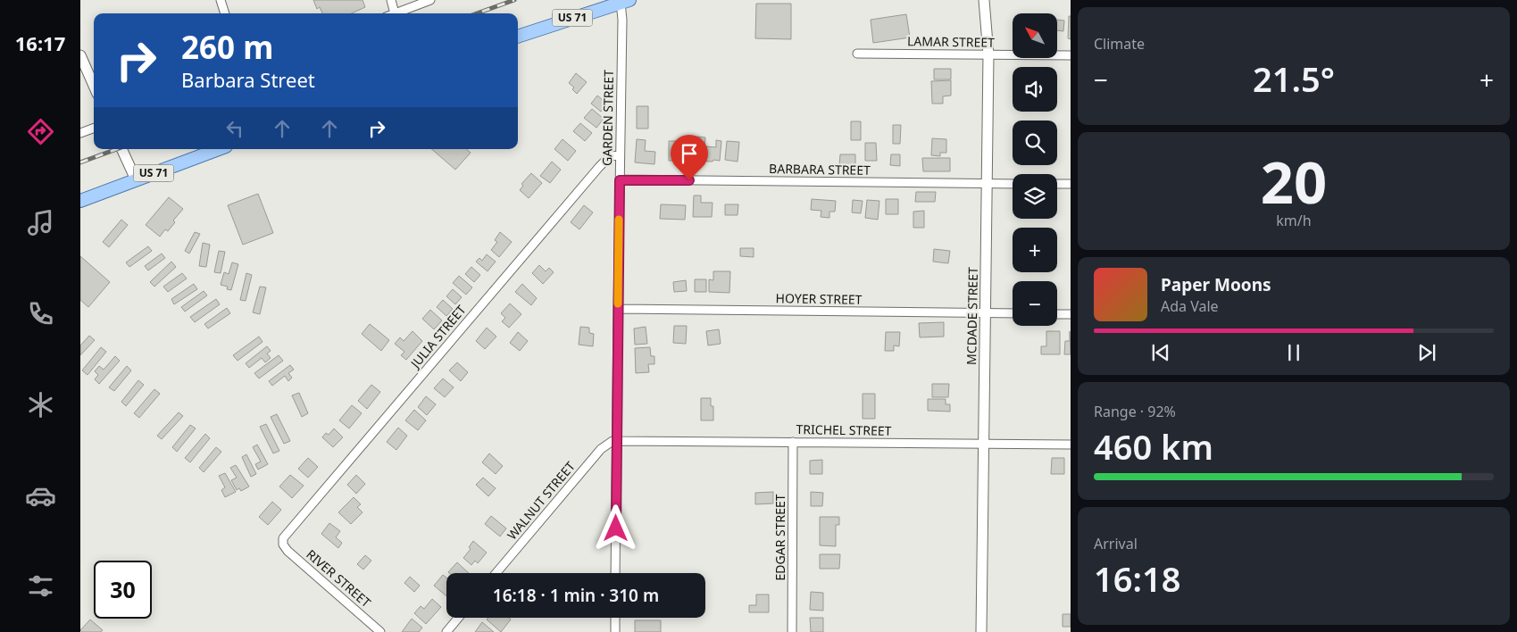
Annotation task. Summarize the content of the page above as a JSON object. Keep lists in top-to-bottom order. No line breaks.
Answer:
{"streets":{"main road":["US 71"],"street":["LAMAR STREET","GARDEN STREET","BARBARA STREET","HOYER STREET","MCDADE STREET","JULIA STREET","TRICHEL STREET","WALNUT STREET","EDGAR STREET","RIVER STREET"]},"crossings":[["US 71","GARDEN STREET"],["LAMAR STREET","MCDADE STREET"],["GARDEN STREET","BARBARA STREET"],["GARDEN STREET","HOYER STREET"],["GARDEN STREET","JULIA STREET"],["GARDEN STREET","TRICHEL STREET"],["GARDEN STREET","WALNUT STREET"],["BARBARA STREET","MCDADE STREET"],["HOYER STREET","MCDADE STREET"],["MCDADE STREET","TRICHEL STREET"],["JULIA STREET","RIVER STREET"],["TRICHEL STREET","WALNUT STREET"],["TRICHEL STREET","EDGAR STREET"]],"north":"top left","page":{"tabs":"16:17","tile":["Climate",["20","km/h"],["Range · 92%","460 km"],["Arrival","16:18"]],"map_buttons":["+","−"],"turn":["260 m","Barbara Street"],"heat":["−","21.5°","+"],"song":["Paper Moons","Ada Vale"],"limit":"30","trip":"16:18 · 1 min · 310 m"}}
